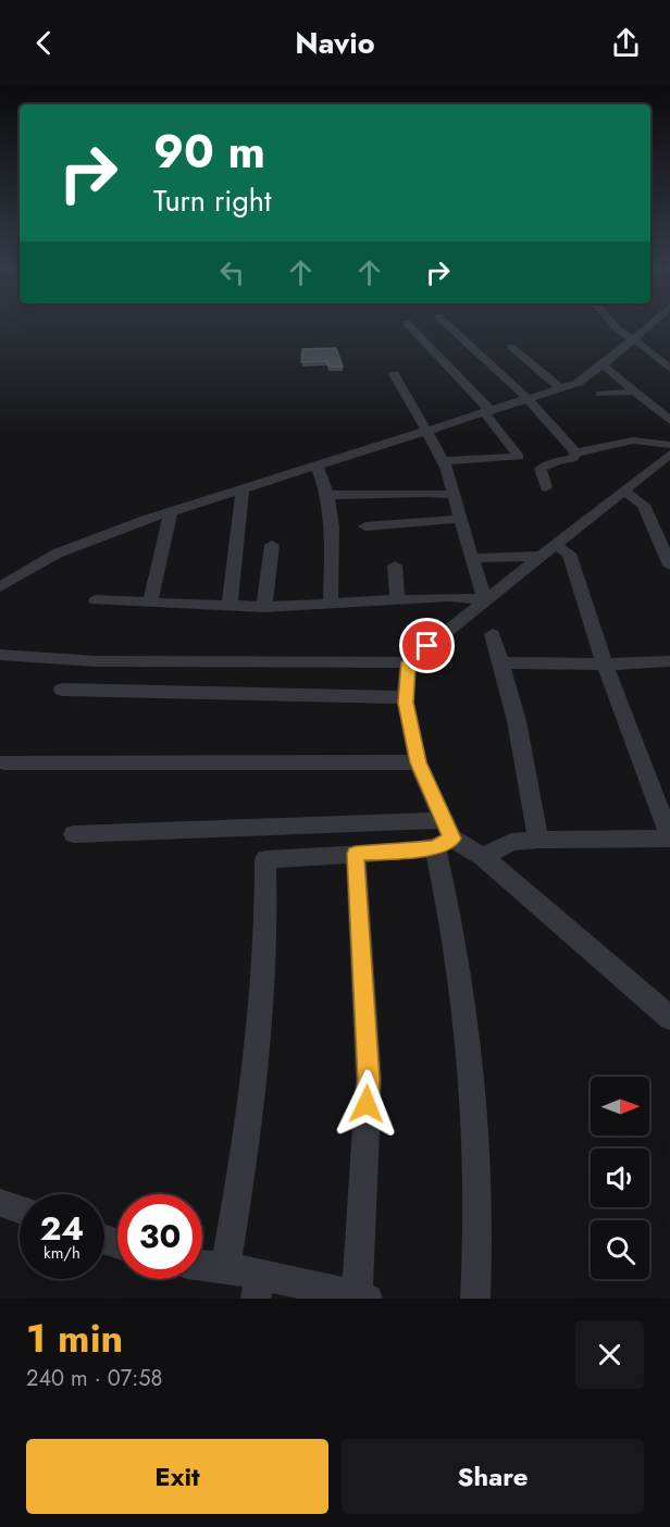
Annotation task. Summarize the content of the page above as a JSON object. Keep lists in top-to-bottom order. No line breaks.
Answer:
{"north":"right","page":{"header":"Navio","turn":["90 m","Turn right"],"speed":"24 km/h","limit":"30","heading":["1 min","240 m · 07:58"],"buttons":["Exit","Share"]}}
